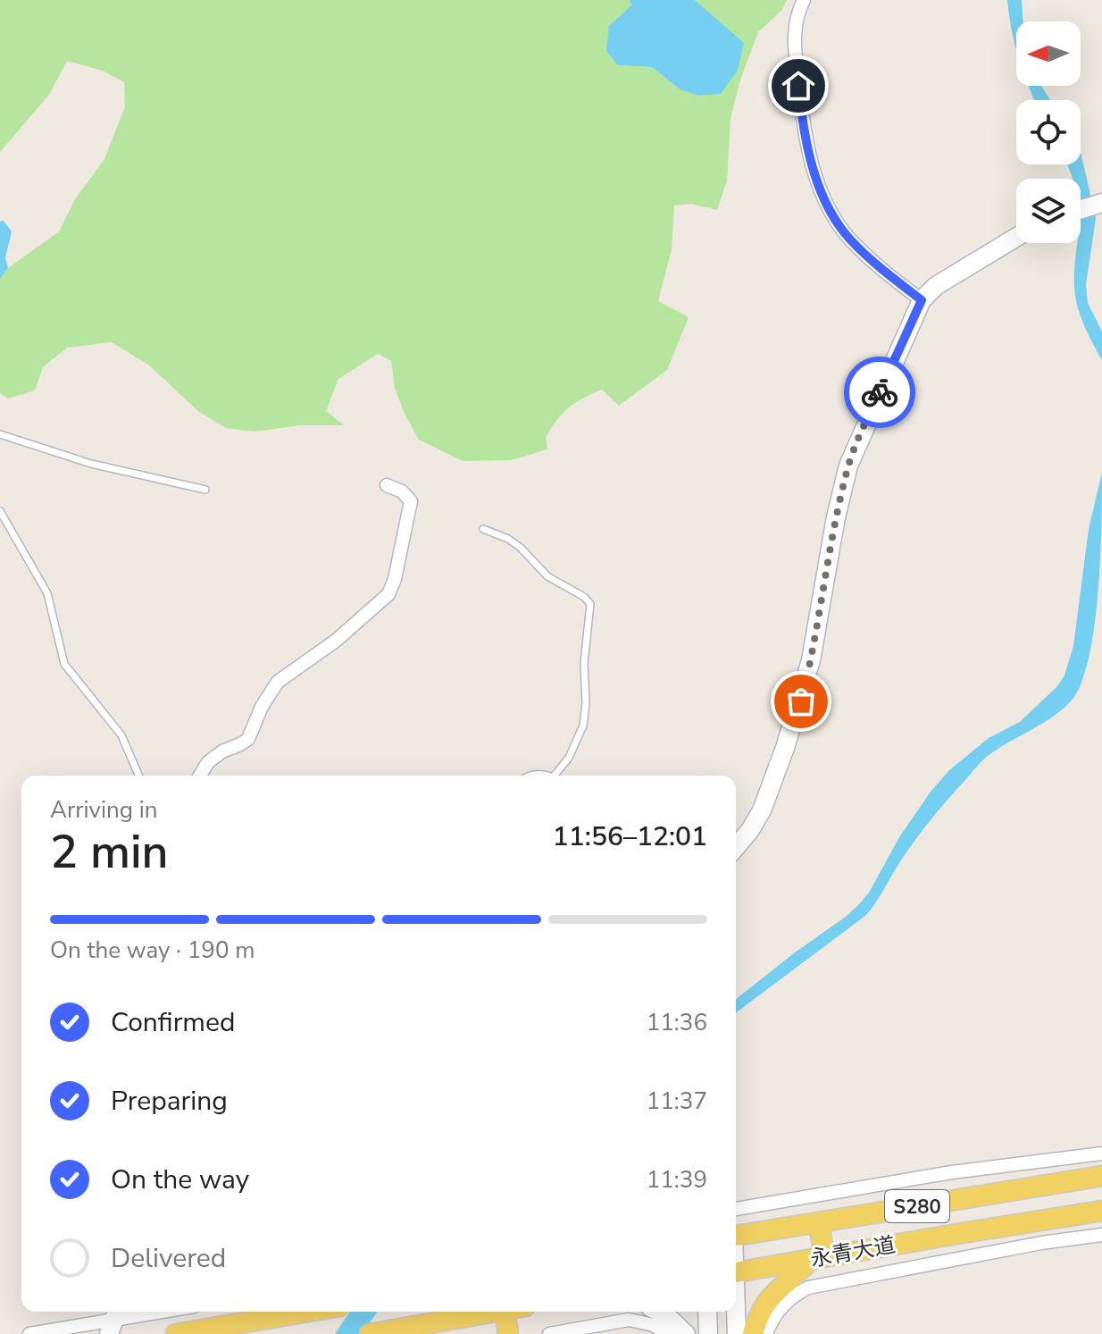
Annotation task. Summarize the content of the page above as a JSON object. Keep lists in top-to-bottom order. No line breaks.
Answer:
{"streets":{"main road":["S280","永青大道"]},"north":"left","page":{"heading":["2 min","Arriving in","11:56–12:01"],"bar":"On the way · 190 m","list":[["Confirmed","11:36"],["Preparing","11:37"],["On the way","11:39"],"Delivered"]}}
